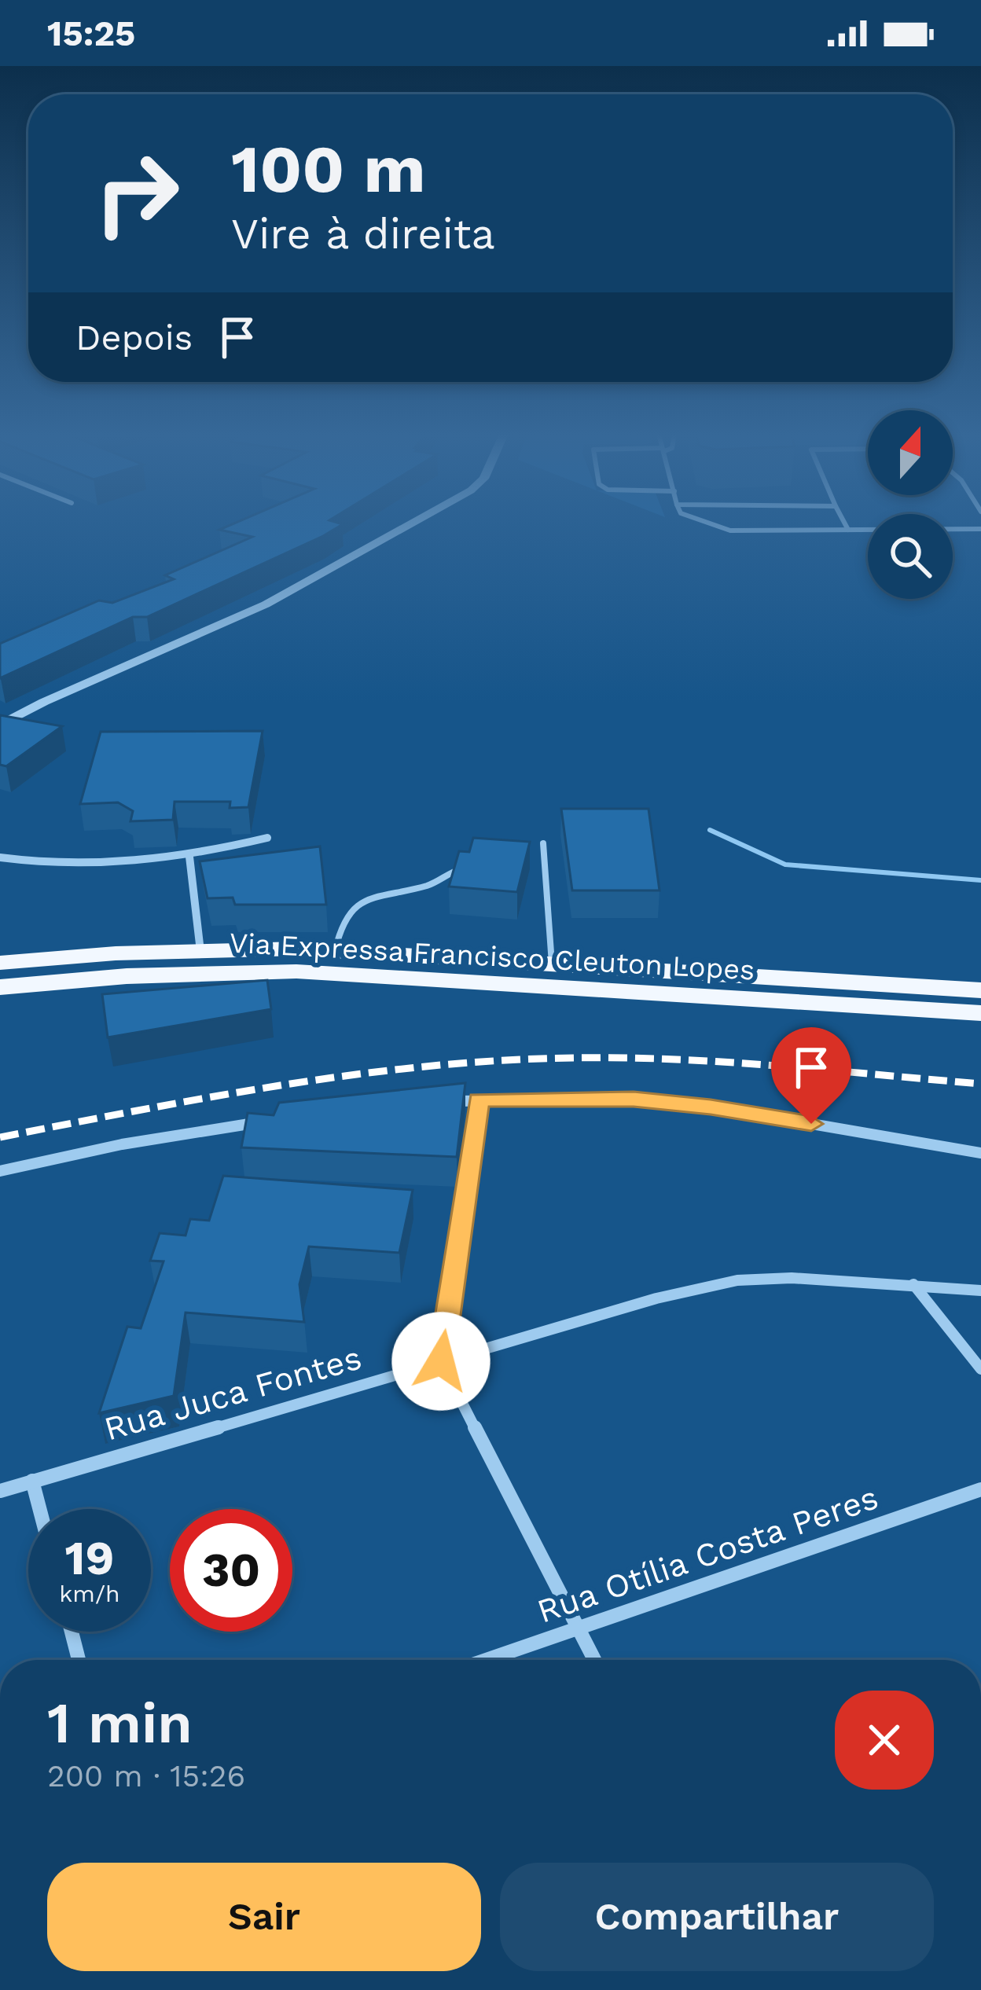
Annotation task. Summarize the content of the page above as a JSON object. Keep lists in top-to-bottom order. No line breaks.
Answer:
{"streets":{"highway":["Via Expressa Francisco Cleuton Lopes"],"street":["Rua Juca Fontes","Rua Otília Costa Peres"]},"north":"top","page":{"status":"15:25","turn":["100 m","Vire à direita"],"then":"Depois","speed":"19 km/h","limit":"30","heading":["1 min","200 m · 15:26"],"buttons":["Sair","Compartilhar"]}}
